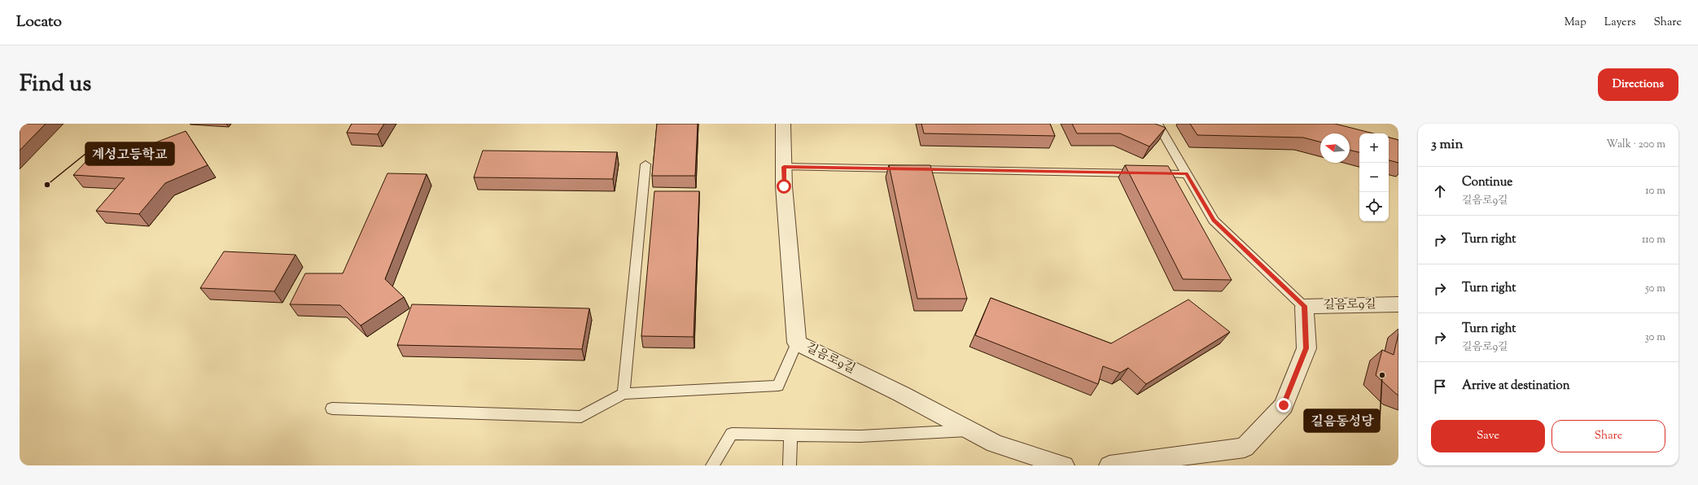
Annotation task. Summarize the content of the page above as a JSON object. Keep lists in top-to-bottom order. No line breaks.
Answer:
{"streets":{"street":["길음로9길"]},"places":["계성고등학교","길음동성당"],"north":"left","page":{"header":"Locato","nav":["Map","Layers","Share"],"title":"Find us","buttons":["Directions",["Save","Share"]],"heading":["3 min","Walk · 200 m"],"map_buttons":["+","−"],"list":[["Continue","길음로9길","10 m"],["Turn right","110 m"],["Turn right","50 m"],["Turn right","길음로9길","30 m"],"Arrive at destination"]}}
